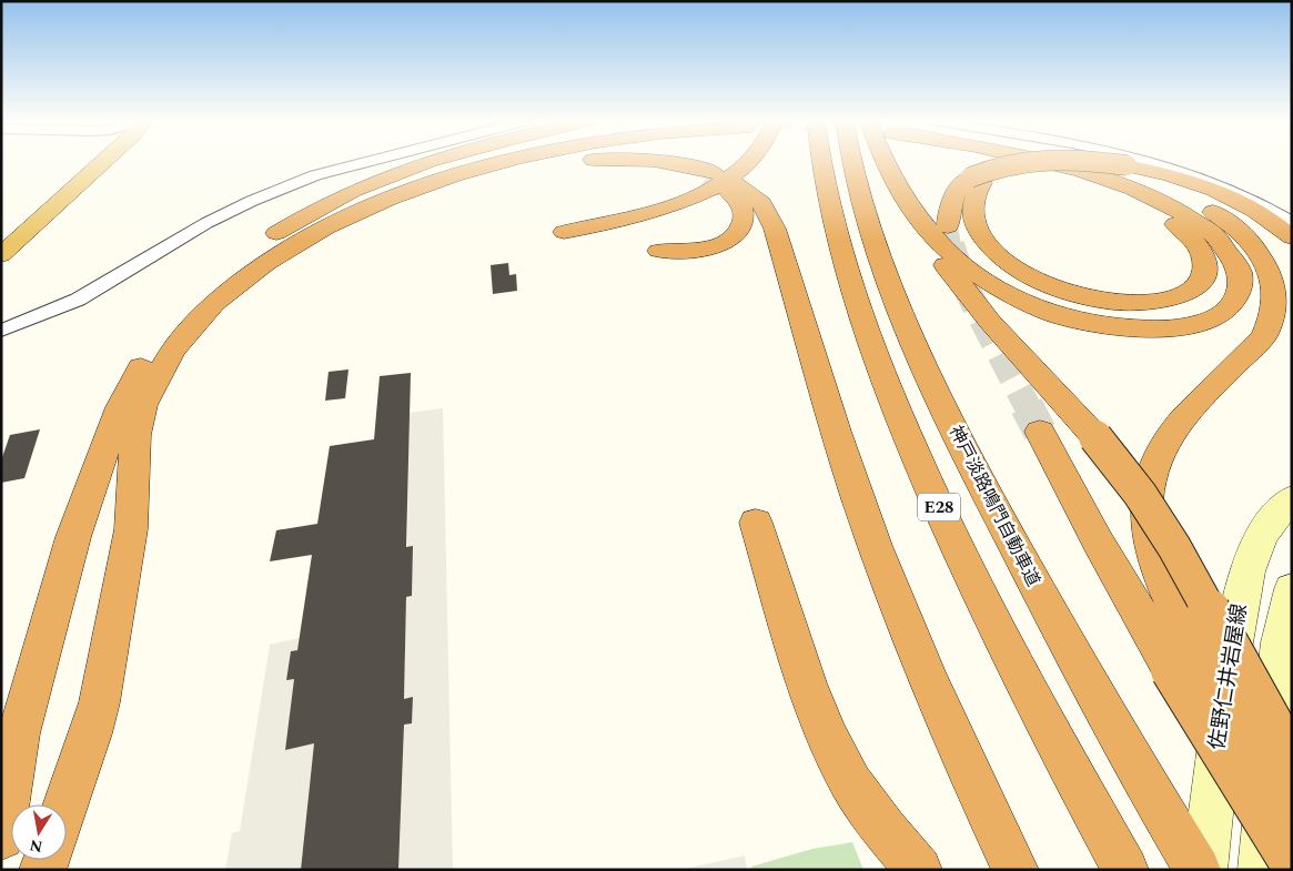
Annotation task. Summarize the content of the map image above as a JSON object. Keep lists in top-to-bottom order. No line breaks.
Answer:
{"streets":{"highway":["神戸淡路鳴門自動車道","E28"],"main road":["佐野仁井岩屋線"]},"north":"bottom"}
